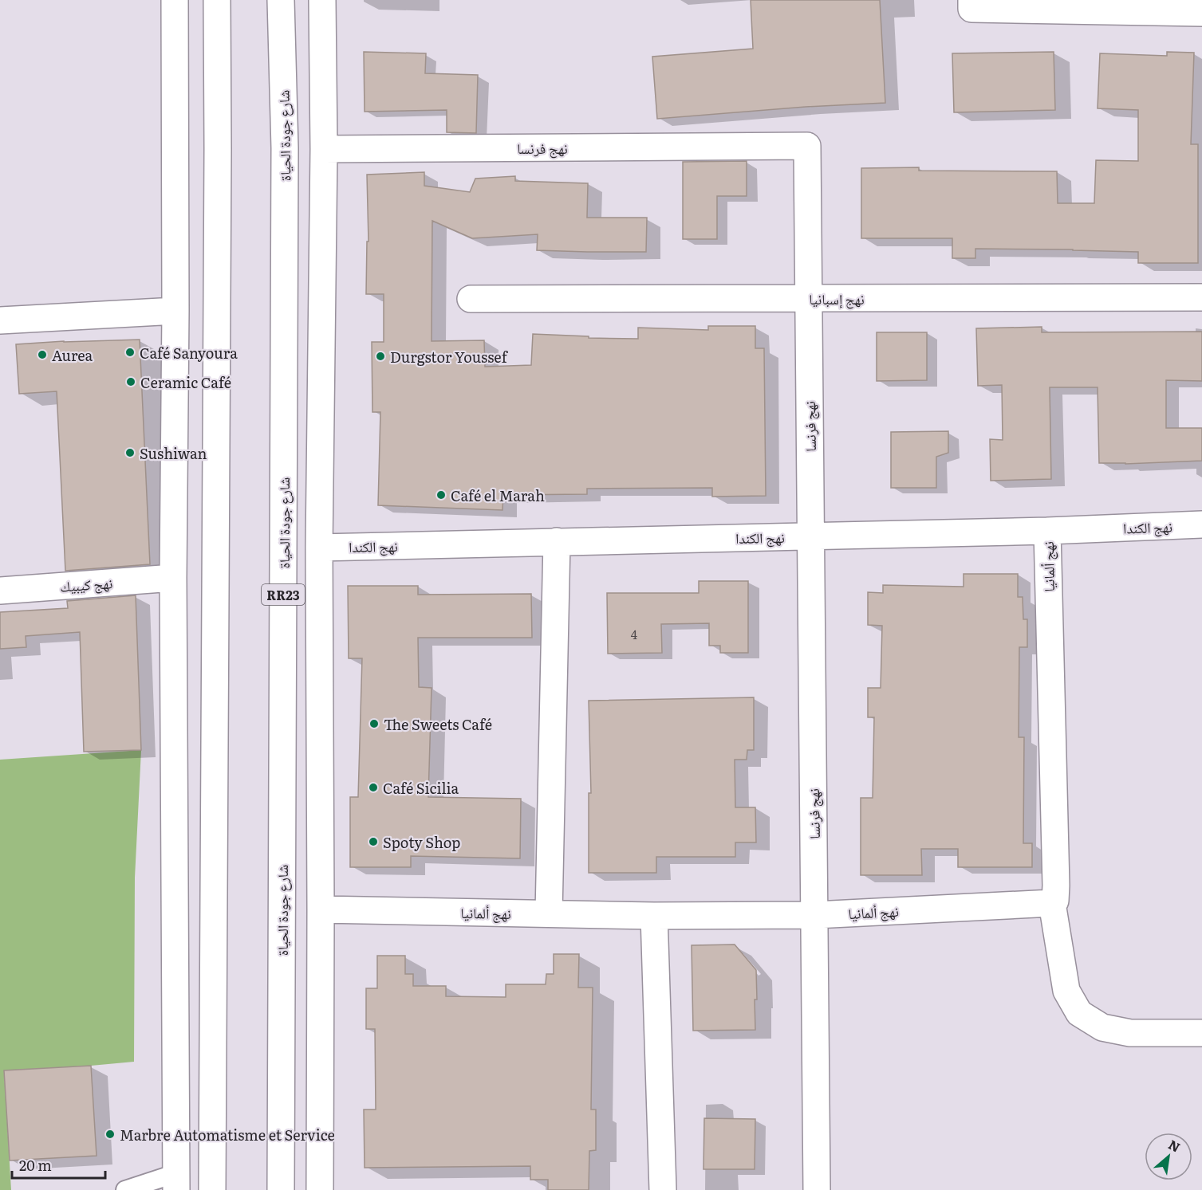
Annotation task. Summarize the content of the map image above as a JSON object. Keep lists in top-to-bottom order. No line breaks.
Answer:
{"streets":{"main road":["شارع جودة الحياة","نهج فرنسا","نهج إسبانيا","نهج الكندا","نهج ألمانيا","نهج كيبيك","RR23"]},"crossings":[["نهج فرنسا","نهج إسبانيا"],["نهج فرنسا","نهج الكندا"],["نهج فرنسا","نهج ألمانيا"],["نهج الكندا","نهج ألمانيا"]],"places":["Café Sanyoura","Aurea","Durgstor Youssef","Ceramic Café","Sushiwan","Café el Marah","The Sweets Café","Café Sicilia","Spoty Shop","Marbre Automatisme et Service"],"house_numbers":["4"],"scale_bar":"20 m","north":"top right"}
